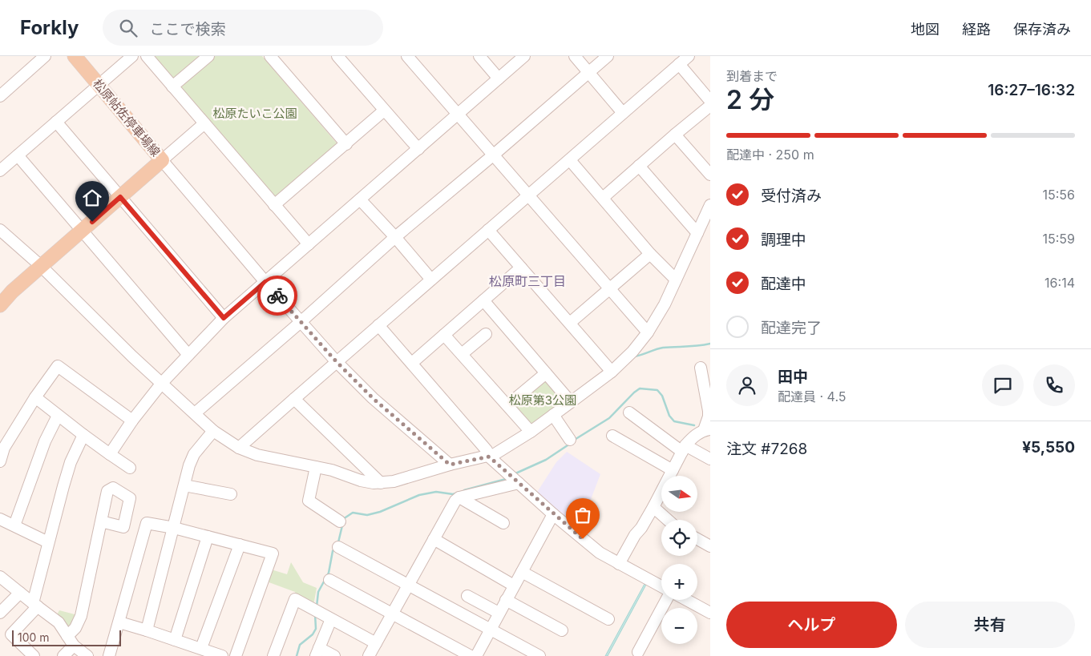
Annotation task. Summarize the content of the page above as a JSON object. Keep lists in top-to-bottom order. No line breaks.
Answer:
{"streets":{"main road":["松原帖佐停車場線"]},"districts":["松原町三丁目"],"parks":["松原たいこ公園","松原第3公園"],"scale_bar":"100 m","north":"right","page":{"header":"Forkly","search":"ここで検索","nav":["地図","経路","保存済み"],"heading":["2 分","到着まで","16:27–16:32"],"panel":["田中","配達員 · 4.5","注文 #7268","¥5,550"],"bar":"配達中 · 250 m","list":[["受付済み","15:56"],["調理中","15:59"],["配達中","16:14"],"配達完了"],"map_buttons":["+","−"],"buttons":["ヘルプ","共有"],"scale":"100 m"}}
